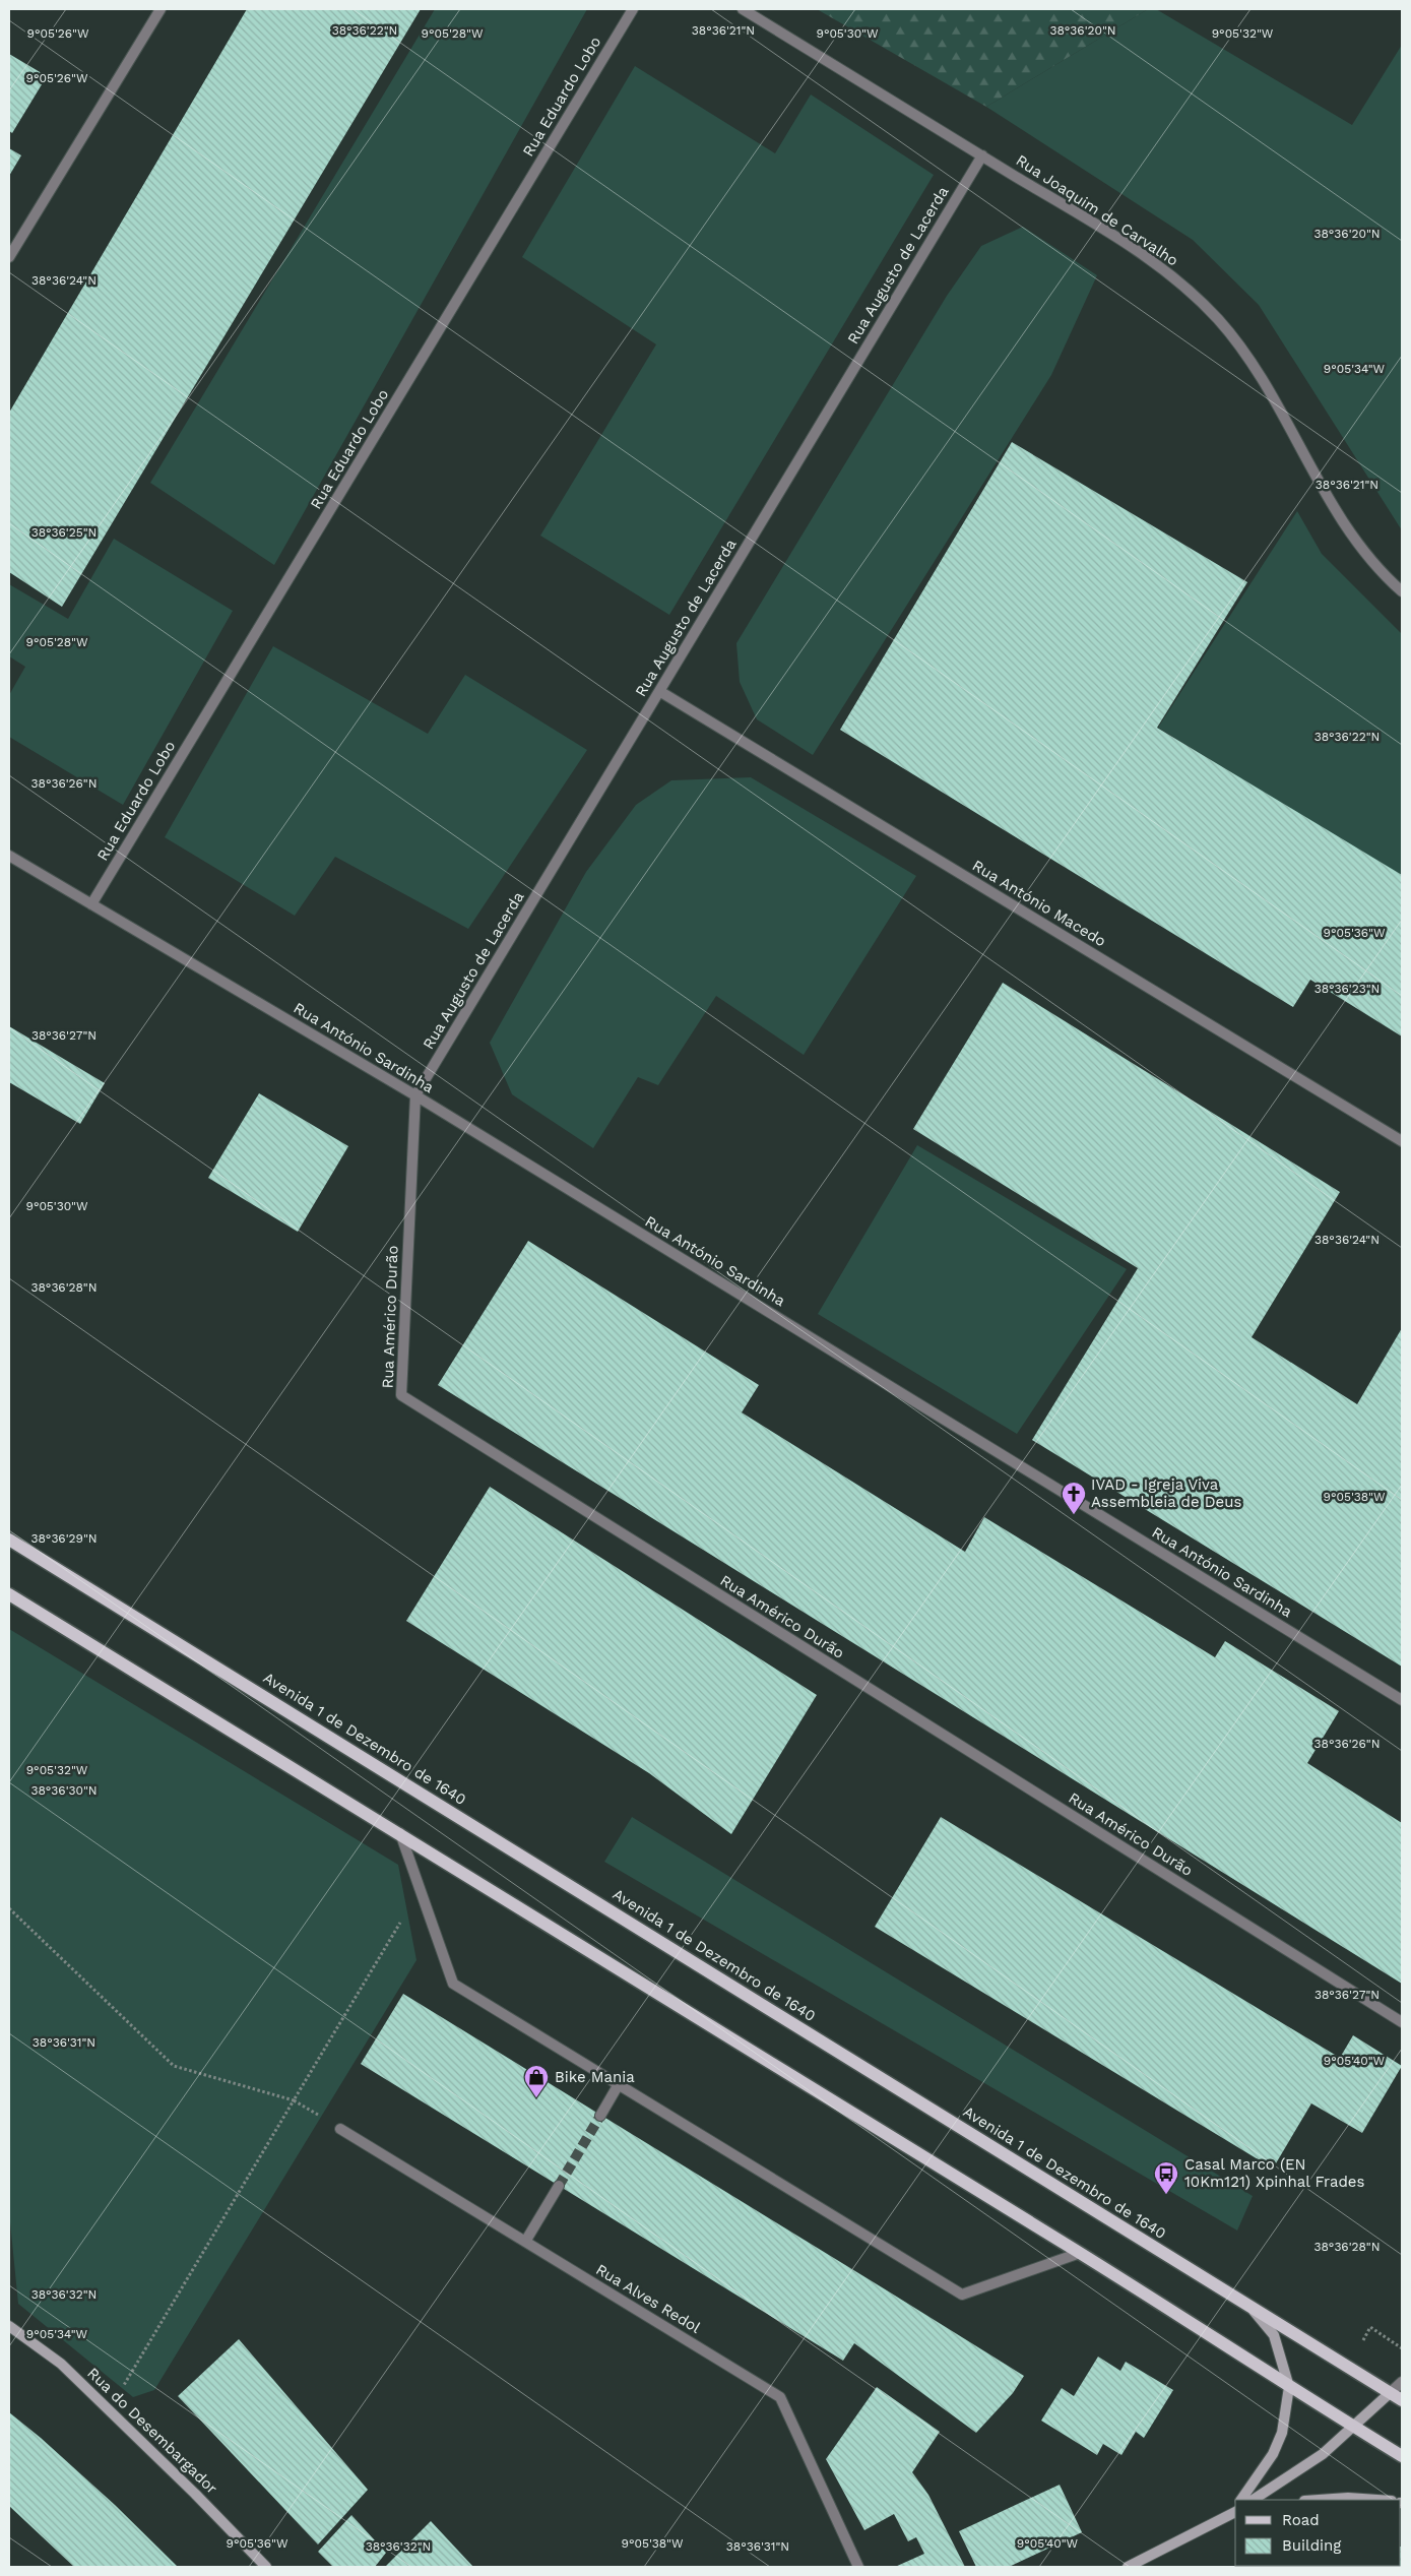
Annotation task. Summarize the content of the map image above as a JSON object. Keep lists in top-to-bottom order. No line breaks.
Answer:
{"streets":{"main road":["Avenida 1 de Dezembro de 1640","Rua do Desembargador"],"street":["Rua Eduardo Lobo","Rua Joaquim de Carvalho","Rua Augusto de Lacerda","Rua António Macedo","Rua António Sardinha","Rua Américo Durão","Rua Alves Redol"]},"crossings":[["Rua Eduardo Lobo","Rua António Sardinha"],["Rua Joaquim de Carvalho","Rua Augusto de Lacerda"],["Rua Augusto de Lacerda","Rua António Macedo"],["Rua Augusto de Lacerda","Rua António Sardinha"],["Rua Augusto de Lacerda","Rua Américo Durão"],["Rua António Sardinha","Rua Américo Durão"]],"places":{"church":["IVAD - Igreja Viva Assembleia de Deus"],"shop":["Bike Mania"],"bus stop":["Casal Marco (EN 10Km121) Xpinhal Frades"]},"legend":["Road","Building"],"coordinates":["38°36'22\"N","38°36'21\"N","38°36'20\"N","9°05'26\"W","9°05'28\"W","9°05'30\"W","9°05'32\"W","38°36'24\"N","9°05'34\"W","38°36'25\"N","38°36'26\"N","9°05'36\"W","38°36'23\"N","38°36'27\"N","38°36'28\"N","9°05'38\"W","38°36'29\"N","38°36'30\"N","38°36'31\"N","9°05'40\"W","38°36'32\"N"]}
